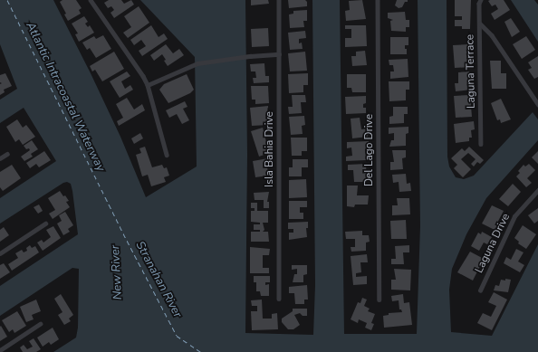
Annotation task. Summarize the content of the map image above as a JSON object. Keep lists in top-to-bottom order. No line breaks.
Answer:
{"streets":{"street":["Laguna Terrace","Isla Bahia Drive","Del Lago Drive","Laguna Drive"]},"water":["Atlantic Intracoastal Waterway","New River","Stranahan River"]}
